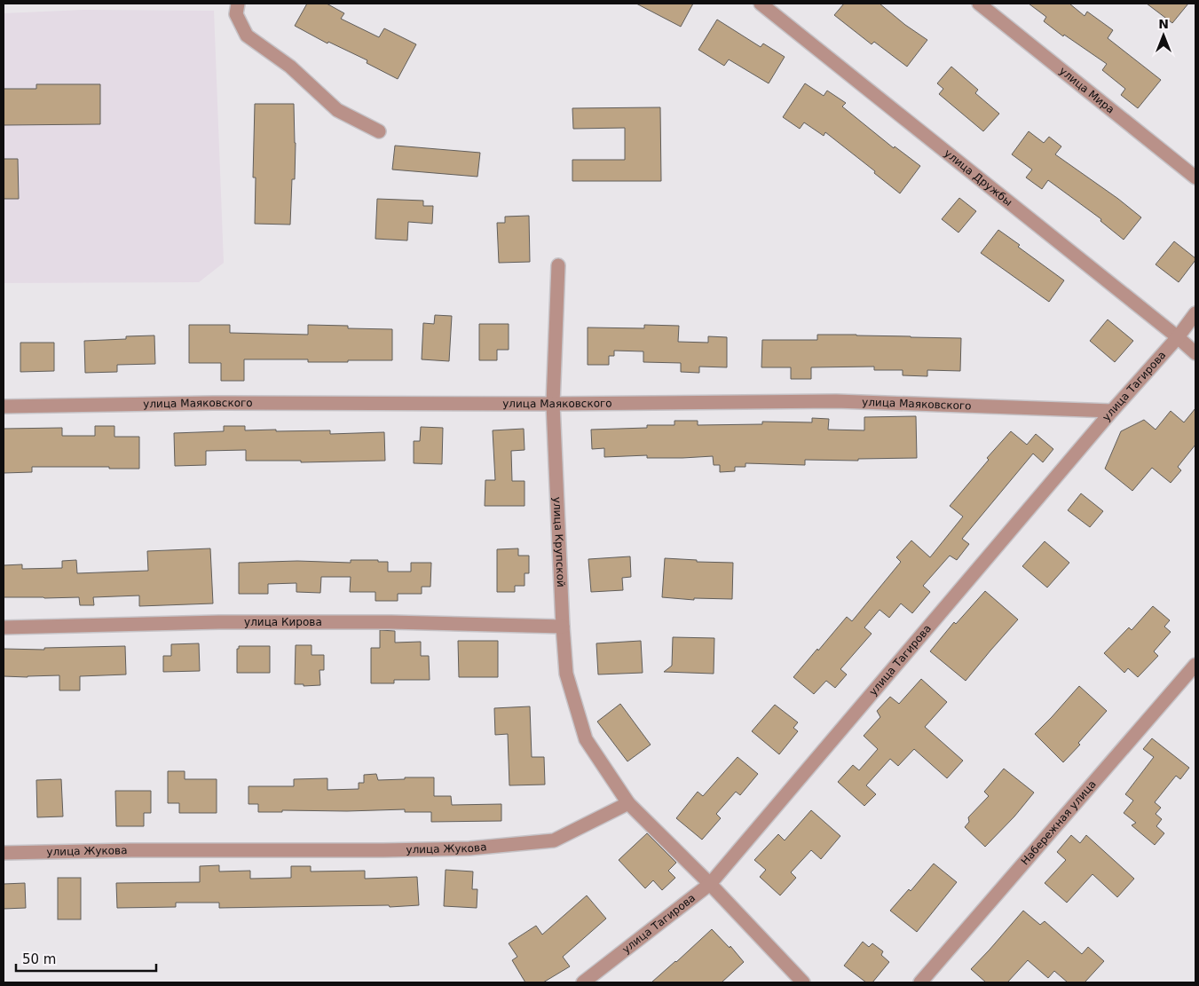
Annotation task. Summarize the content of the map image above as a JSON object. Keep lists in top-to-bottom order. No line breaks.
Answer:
{"streets":{"street":["улица Мира","улица Дружбы","улица Тагирова","улица Маяковского","улица Крупской","улица Кирова","Набережная улица","улица Жукова"]},"crossings":[["улица Дружбы","улица Тагирова"],["улица Тагирова","улица Маяковского"],["улица Маяковского","улица Крупской"],["улица Крупской","улица Кирова"],["улица Крупской","улица Жукова"]],"scale_bar":"50 m","north":"top"}
